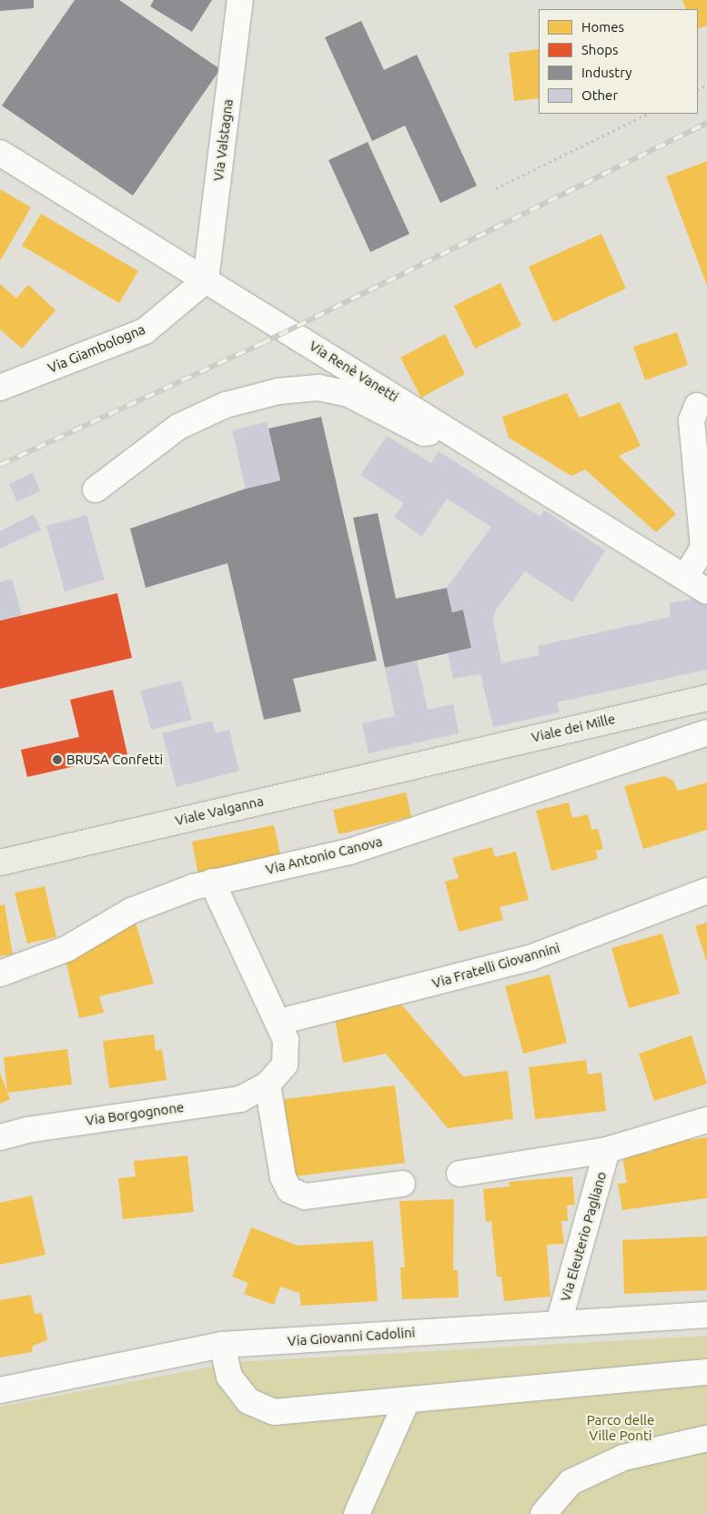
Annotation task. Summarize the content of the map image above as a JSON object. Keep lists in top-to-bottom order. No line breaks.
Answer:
{"streets":{"main road":["Viale dei Mille","Viale Valganna"],"street":["Via Valstagna","Via Giambologna","Via Renè Vanetti","Via Antonio Canova","Via Fratelli Giovannini","Via Borgognone","Via Eleuterio Pagliano","Via Giovanni Cadolini"]},"crossings":[["Via Valstagna","Via Giambologna"],["Via Valstagna","Via Renè Vanetti"],["Via Giambologna","Via Renè Vanetti"],["Viale dei Mille","Viale Valganna"],["Via Antonio Canova","Via Borgognone"],["Via Fratelli Giovannini","Via Borgognone"],["Via Eleuterio Pagliano","Via Giovanni Cadolini"]],"parks":["Parco delle Ville Ponti"],"places":["BRUSA Confetti"],"legend":["Homes","Shops","Industry","Other"]}
